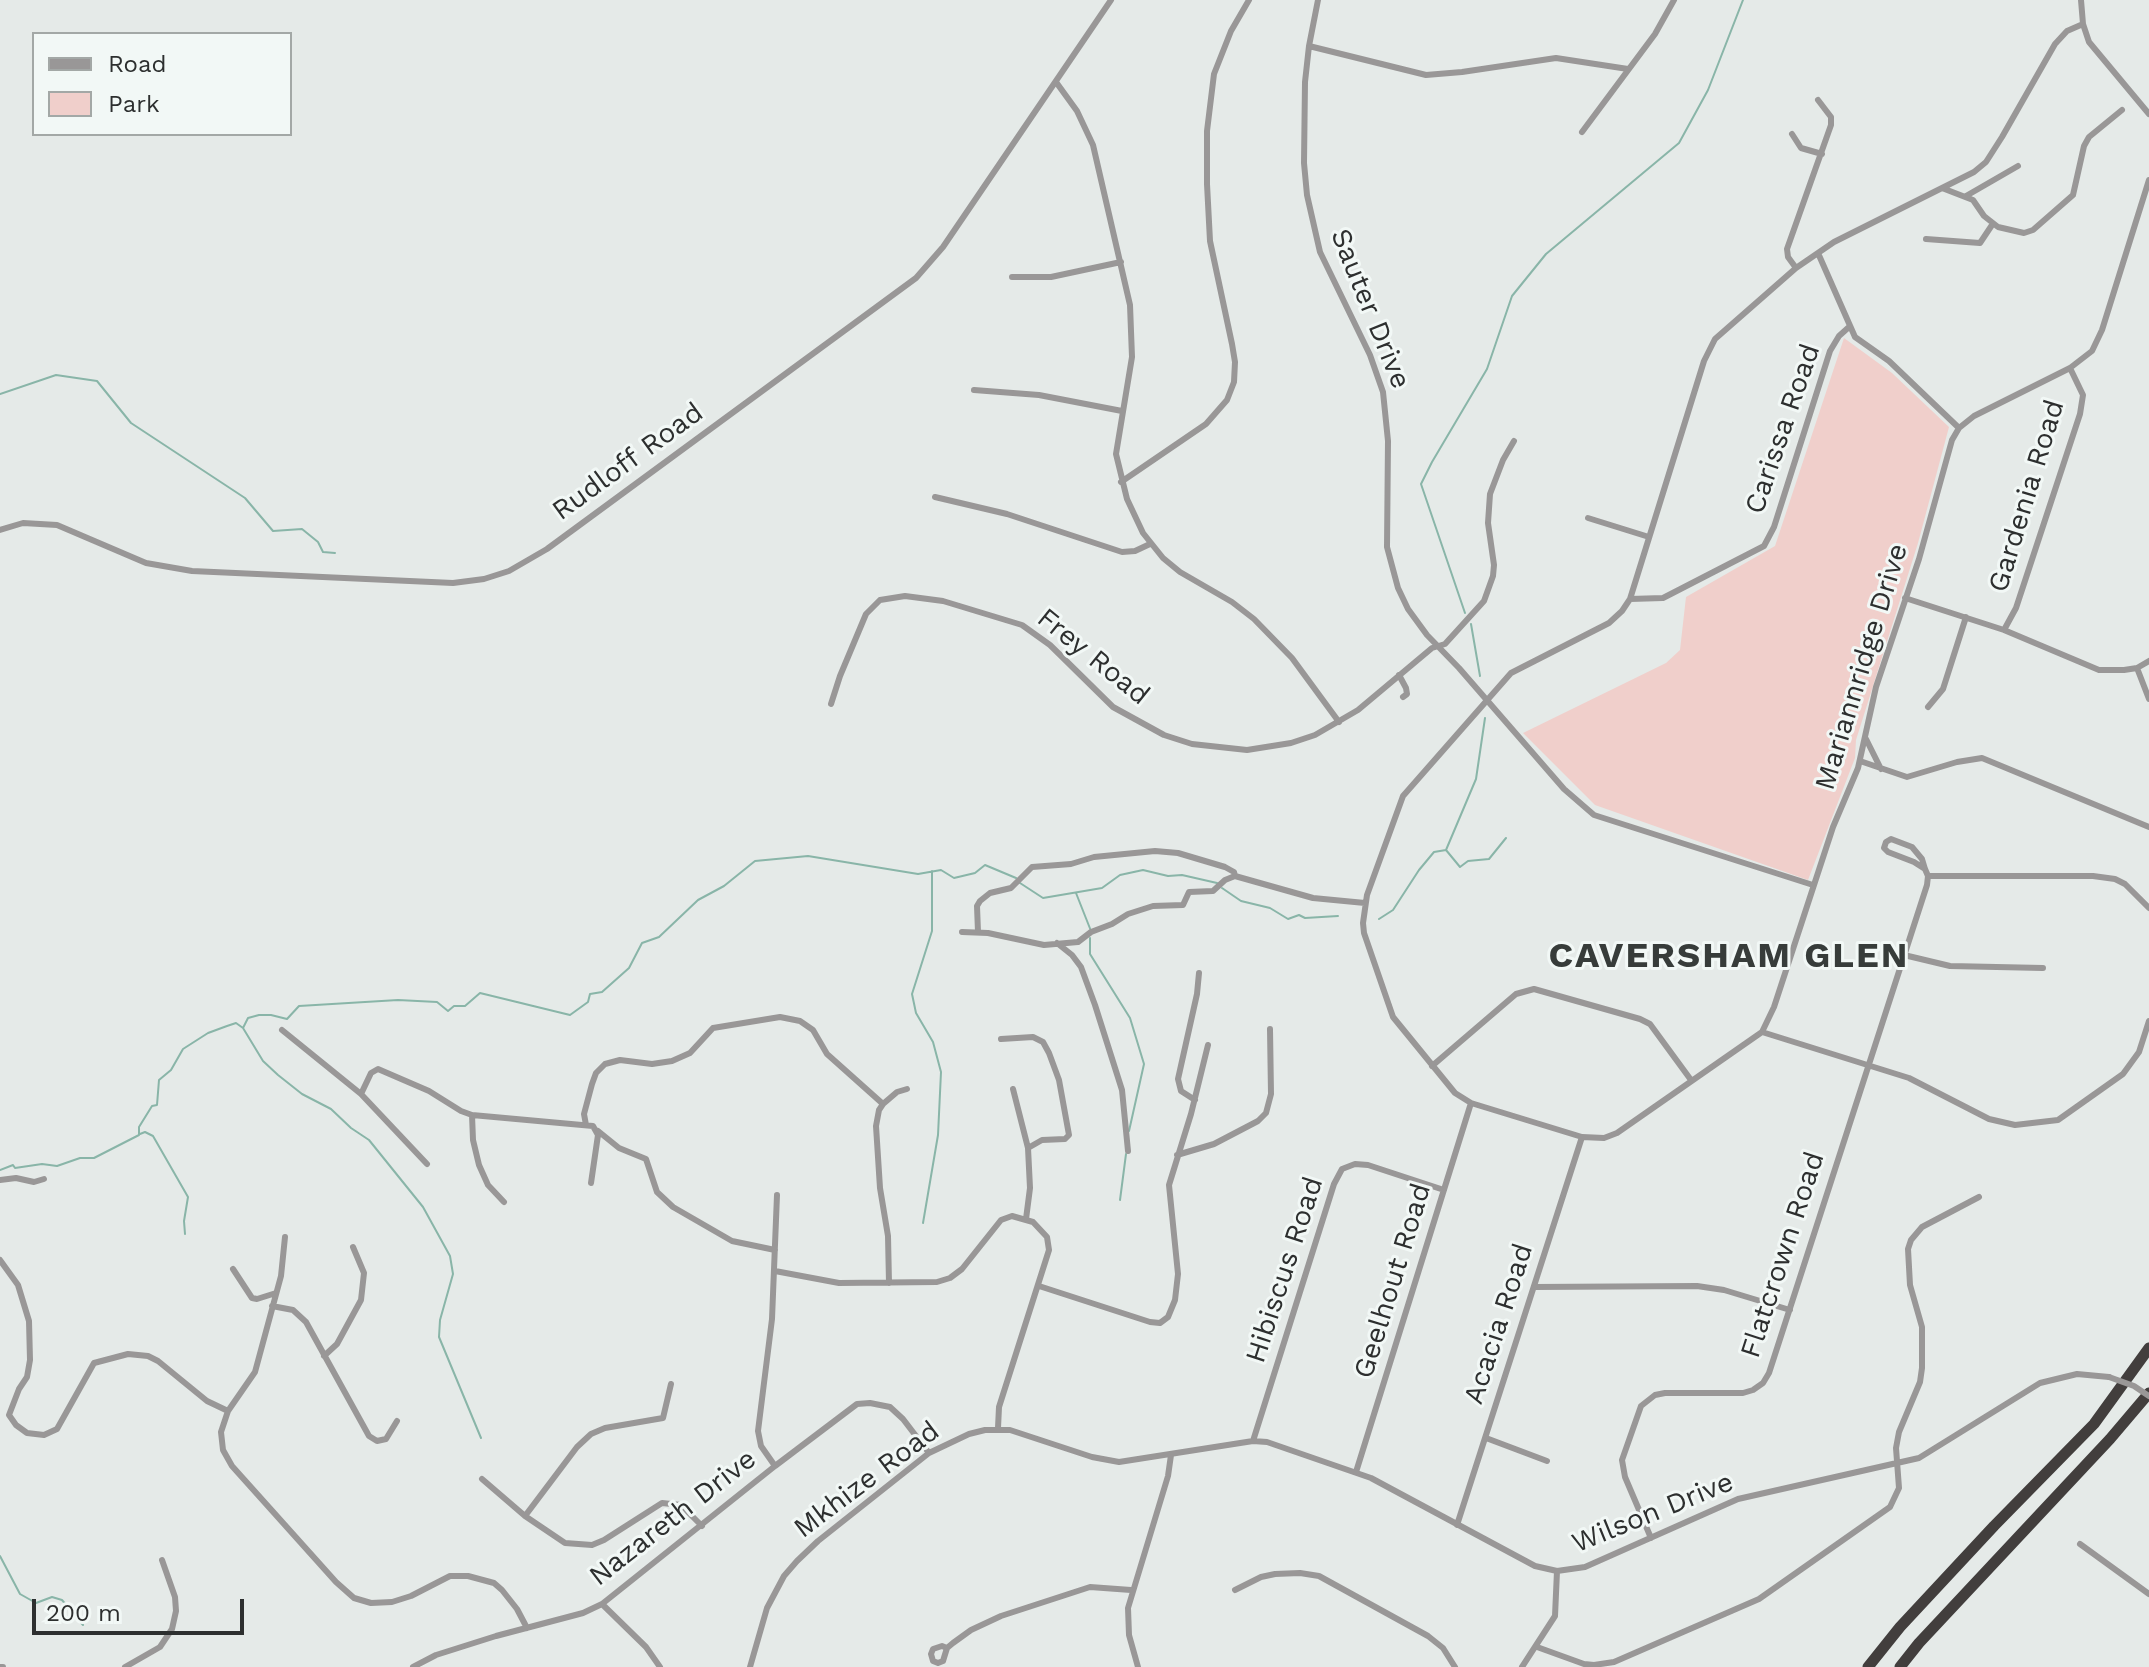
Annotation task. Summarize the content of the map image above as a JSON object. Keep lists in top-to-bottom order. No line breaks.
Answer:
{"streets":{"street":["Sauter Drive","Carissa Road","Rudloff Road","Gardenia Road","Frey Road","Mariannridge Drive","Flatcrown Road","Hibiscus Road","Geelhout Road","Acacia Road","Mkhize Road","Wilson Drive","Nazareth Drive"]},"crossings":[["Sauter Drive","Frey Road"],["Sauter Drive","Mariannridge Drive"],["Gardenia Road","Mariannridge Drive"],["Flatcrown Road","Wilson Drive"],["Hibiscus Road","Geelhout Road"],["Hibiscus Road","Wilson Drive"],["Geelhout Road","Wilson Drive"],["Acacia Road","Wilson Drive"],["Mkhize Road","Nazareth Drive"]],"districts":["CAVERSHAM GLEN"],"legend":["Road","Park"],"scale_bar":"200 m"}
